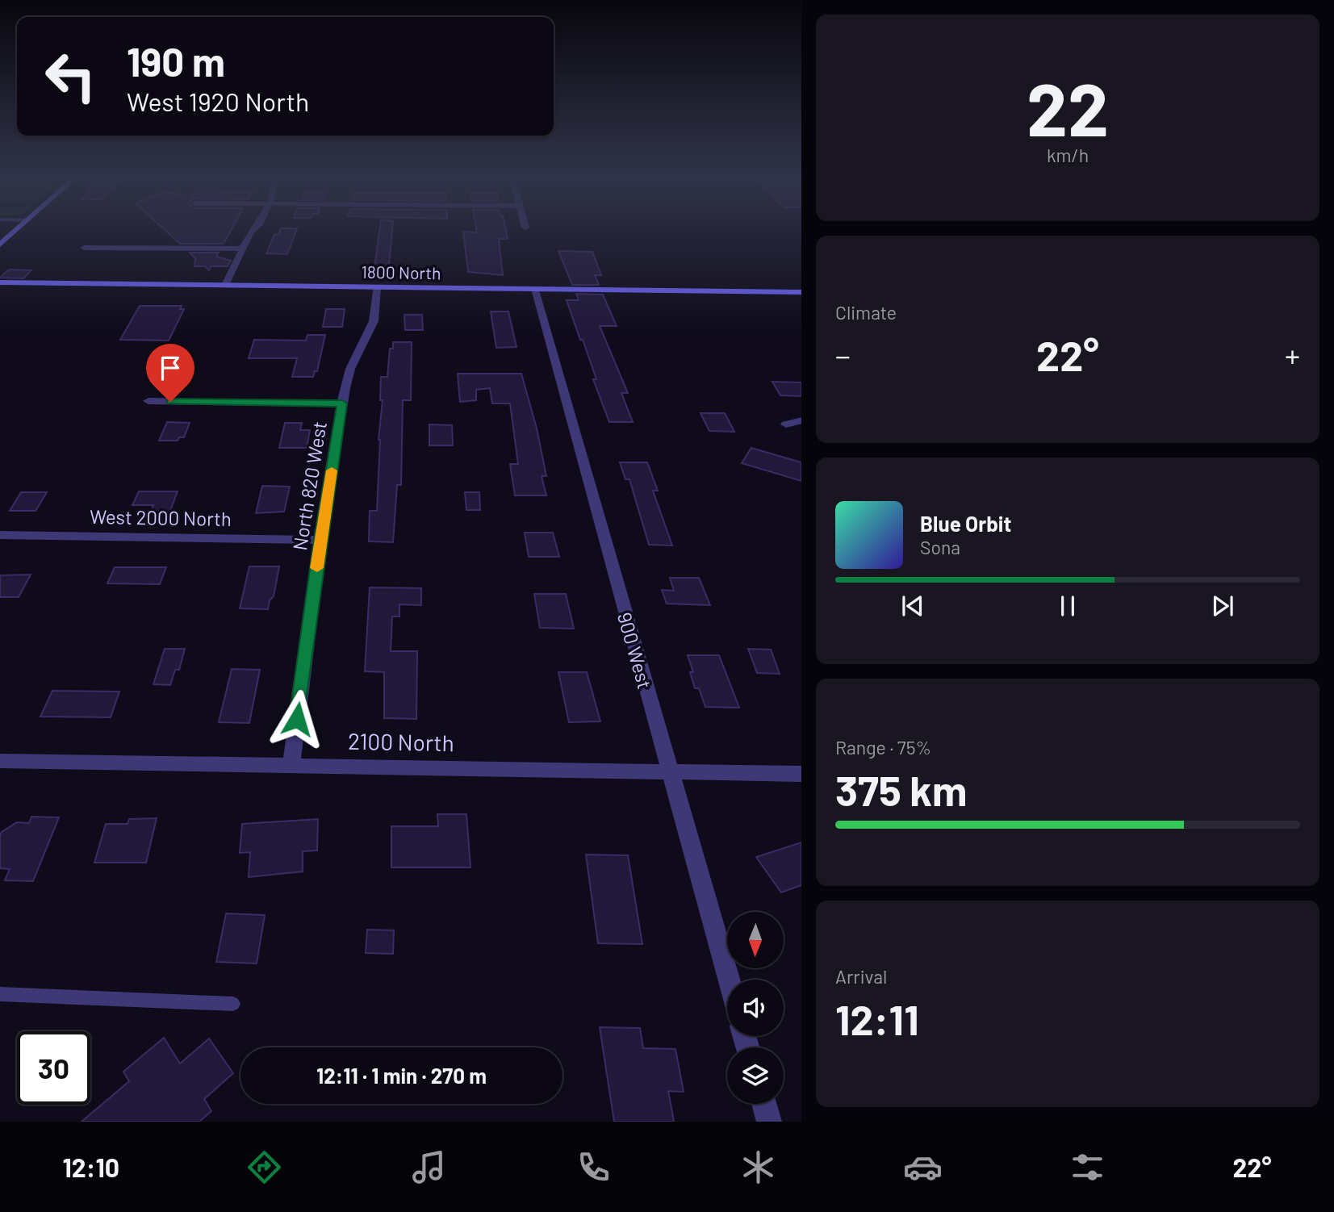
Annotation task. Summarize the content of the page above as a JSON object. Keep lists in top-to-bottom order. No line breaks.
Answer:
{"streets":{"street":["1800 North","North 820 West","West 2000 North","900 West","2100 North"]},"crossings":[["1800 North","North 820 West"],["1800 North","900 West"],["North 820 West","West 2000 North"],["North 820 West","2100 North"],["900 West","2100 North"]],"north":"bottom","page":{"tile":[["22","km/h"],"Climate",["Range · 75%","375 km"],["Arrival","12:11"]],"turn":["190 m","West 1920 North"],"heat":["−","22°","+"],"song":["Blue Orbit","Sona"],"limit":"30","trip":"12:11 · 1 min · 270 m","tabs":["12:10","22°"]}}
